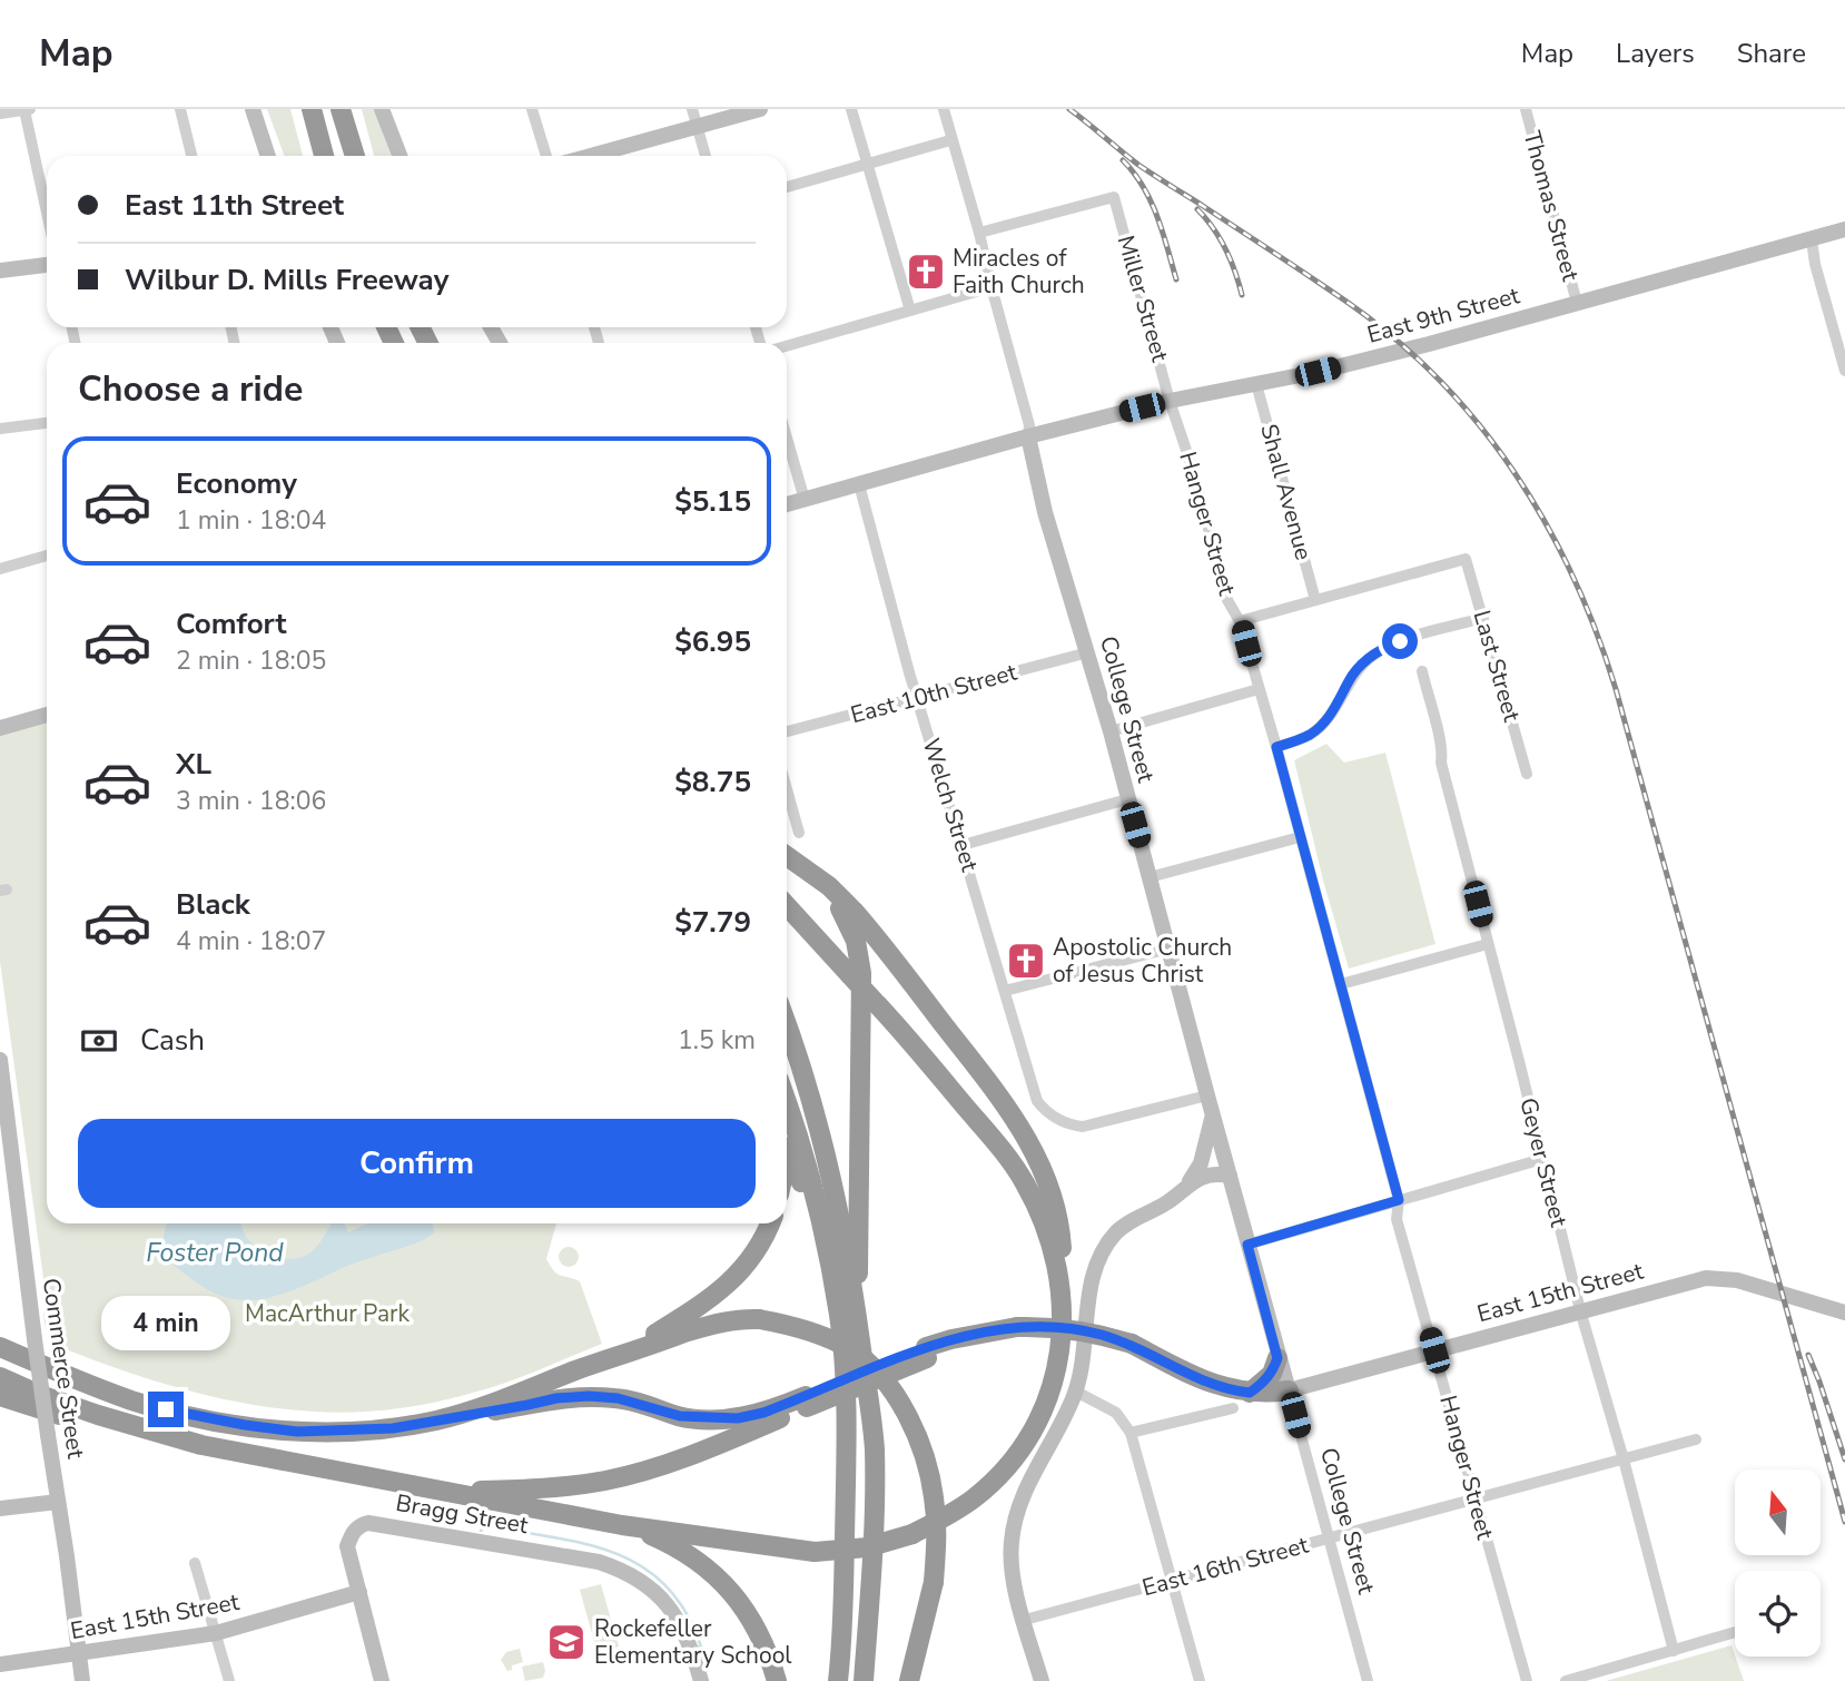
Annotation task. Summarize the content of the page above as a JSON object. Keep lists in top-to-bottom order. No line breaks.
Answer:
{"streets":{"main road":["East 9th Street","College Street","East 15th Street","Commerce Street","Bragg Street"],"street":["Thomas Street","Miller Street","Shall Avenue","Hanger Street","Last Street","East 10th Street","Welch Street","Geyer Street","East 16th Street"]},"crossings":[["Thomas Street","East 9th Street"],["Miller Street","East 9th Street"],["Miller Street","Hanger Street"],["Miller Street","College Street"],["East 9th Street","Shall Avenue"],["East 9th Street","Hanger Street"],["East 9th Street","College Street"],["East 9th Street","Welch Street"],["Shall Avenue","Last Street"],["Hanger Street","East 15th Street"],["Hanger Street","East 16th Street"],["East 10th Street","College Street"],["East 10th Street","Welch Street"],["College Street","Welch Street"],["College Street","East 15th Street"],["College Street","East 16th Street"],["Geyer Street","East 15th Street"],["Geyer Street","East 16th Street"],["East 15th Street","Commerce Street"],["East 15th Street","Bragg Street"]],"water":["Foster Pond"],"parks":["MacArthur Park"],"places":{"church":["Miracles of Faith Church","Apostolic Church of Jesus Christ"],"school or university":["Rockefeller Elementary School"]},"north":"top","page":{"header":"Map","nav":["Map","Layers","Share"],"banner":["East 11th Street","Wilbur D. Mills Freeway"],"heading":"Choose a ride","list":[{"name":"Economy","note":"1 min · 18:04","value":"$5.15"},{"name":"Comfort","note":"2 min · 18:05","value":"$6.95"},{"name":"XL","note":"3 min · 18:06","value":"$8.75"},{"name":"Black","note":"4 min · 18:07","value":"$7.79"}],"pay":["Cash","1.5 km"],"buttons":"Confirm","bubble":"4 min"}}
